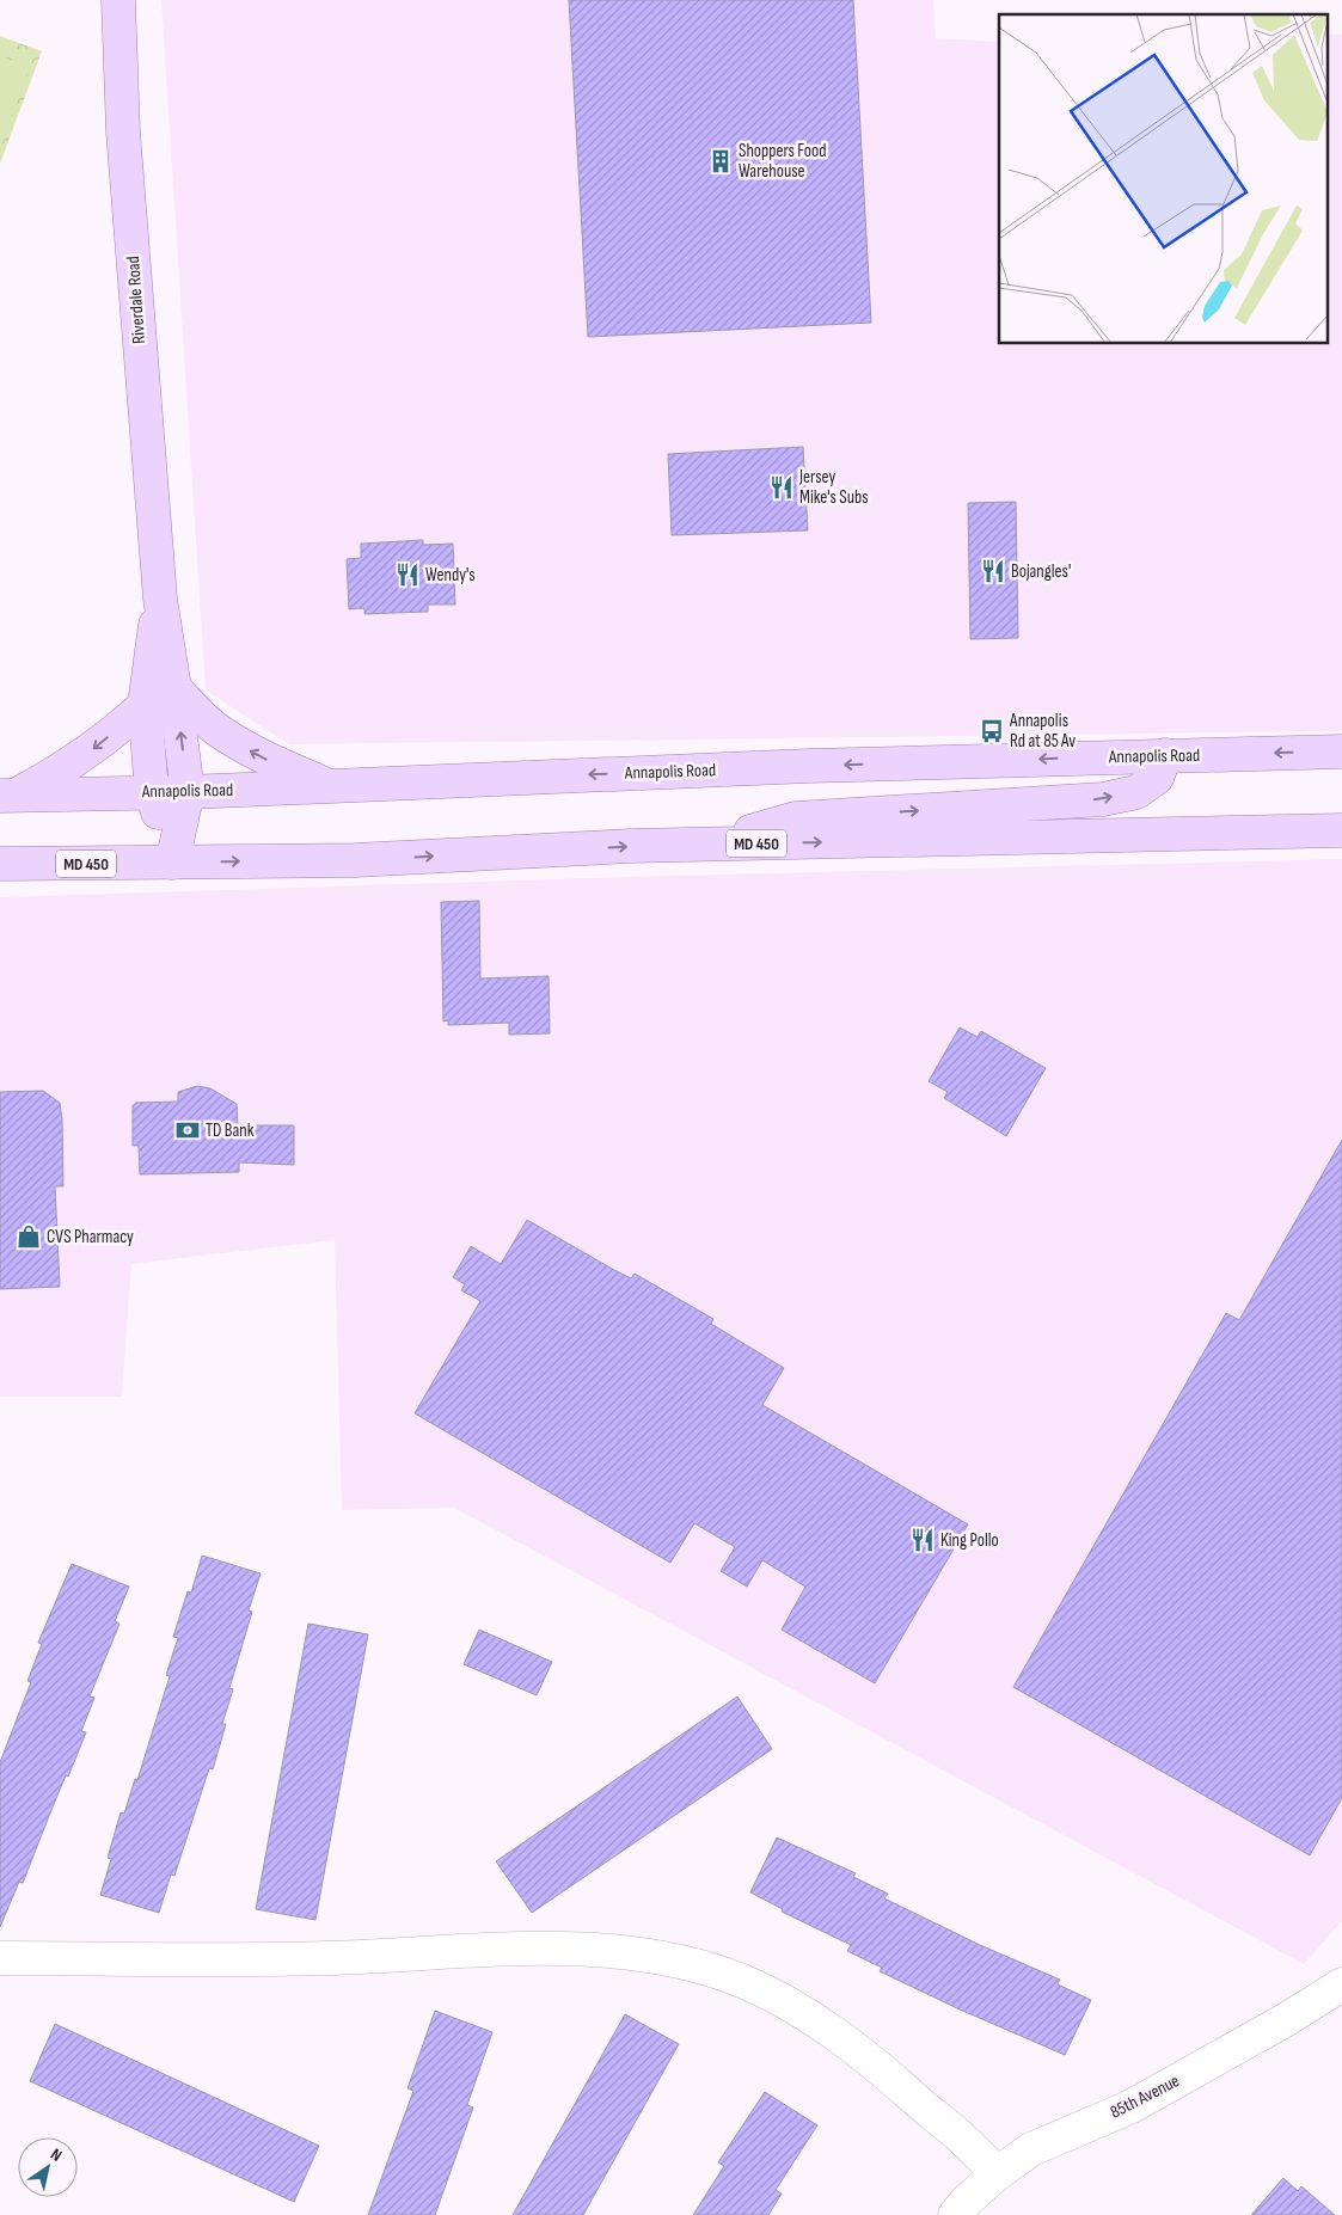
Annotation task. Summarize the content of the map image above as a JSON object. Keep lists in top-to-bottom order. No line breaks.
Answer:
{"streets":{"main road":["Riverdale Road","Annapolis Road","MD 450"],"street":["85th Avenue"]},"crossings":[["Riverdale Road","Annapolis Road"],["Riverdale Road","MD 450"]],"places":{"building":["Shoppers Food Warehouse"],"restaurant":["Jersey Mike's Subs","Bojangles'","Wendy's","King Pollo"],"bus stop":["Annapolis Rd at 85 Av"],"bank":["TD Bank"],"shop":["CVS Pharmacy"]},"north":"top right"}
